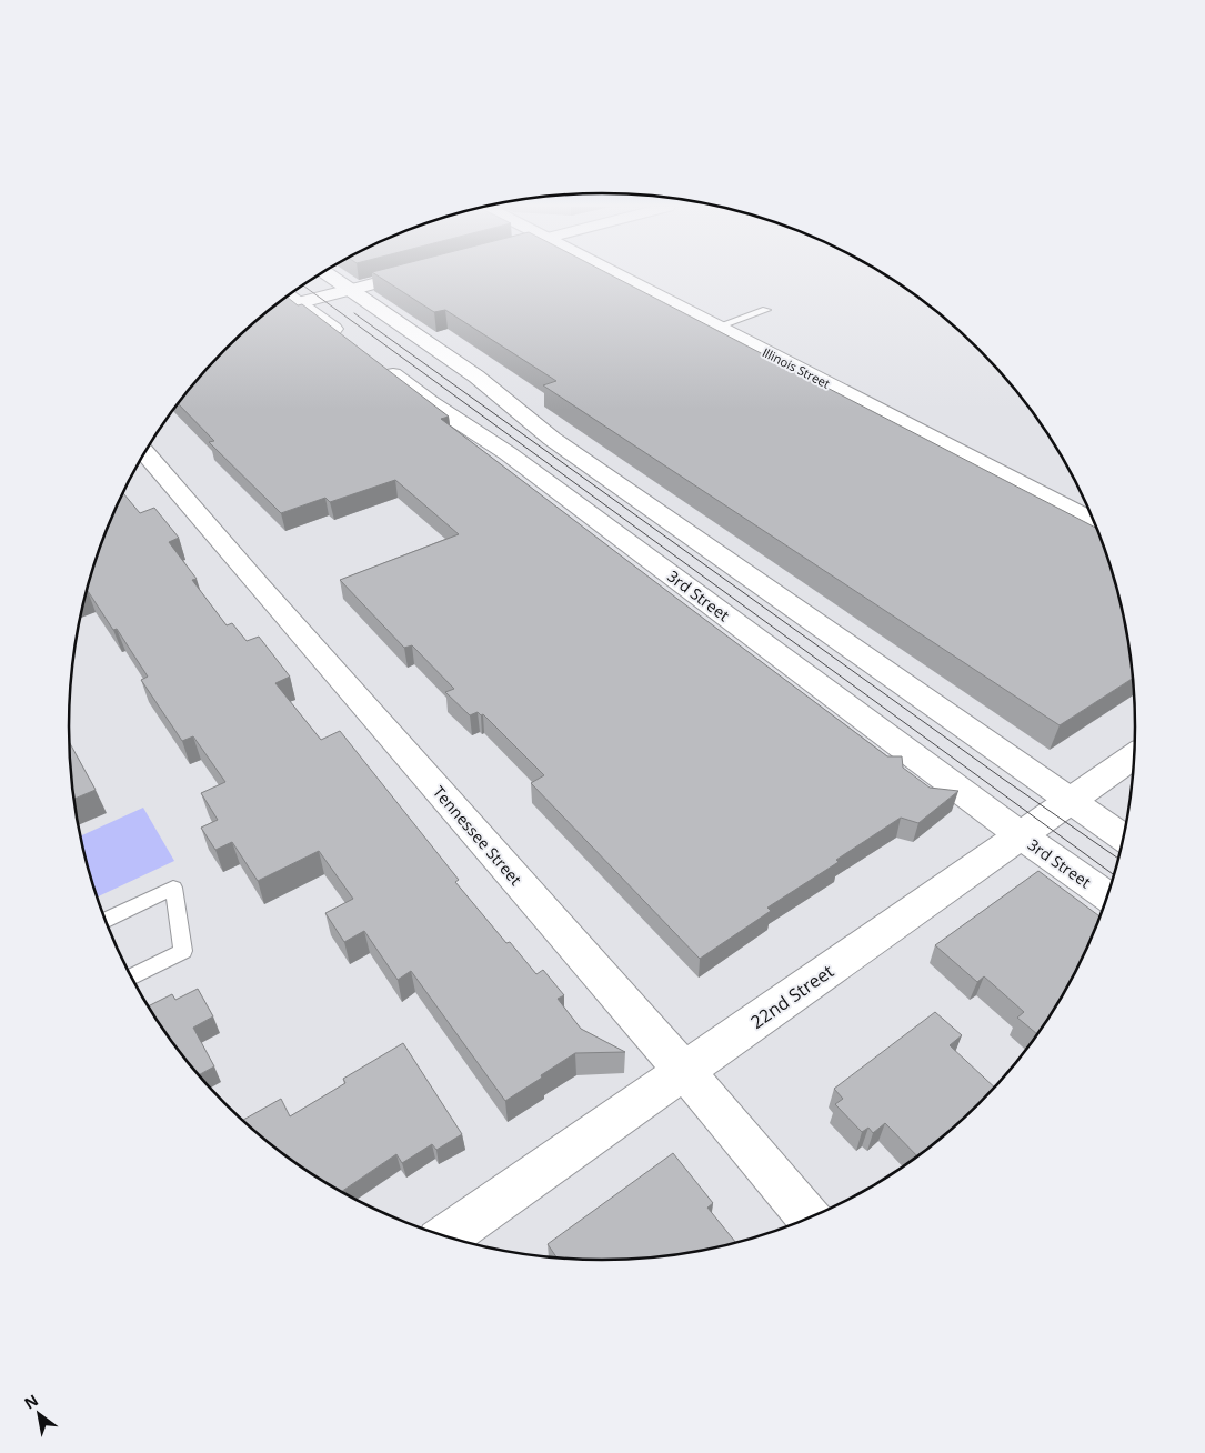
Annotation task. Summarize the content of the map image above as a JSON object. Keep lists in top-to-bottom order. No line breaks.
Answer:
{"streets":{"street":["Illinois Street","3rd Street","Tennessee Street","22nd Street"]},"crossings":[["3rd Street","22nd Street"],["Tennessee Street","22nd Street"]],"north":"top left"}
